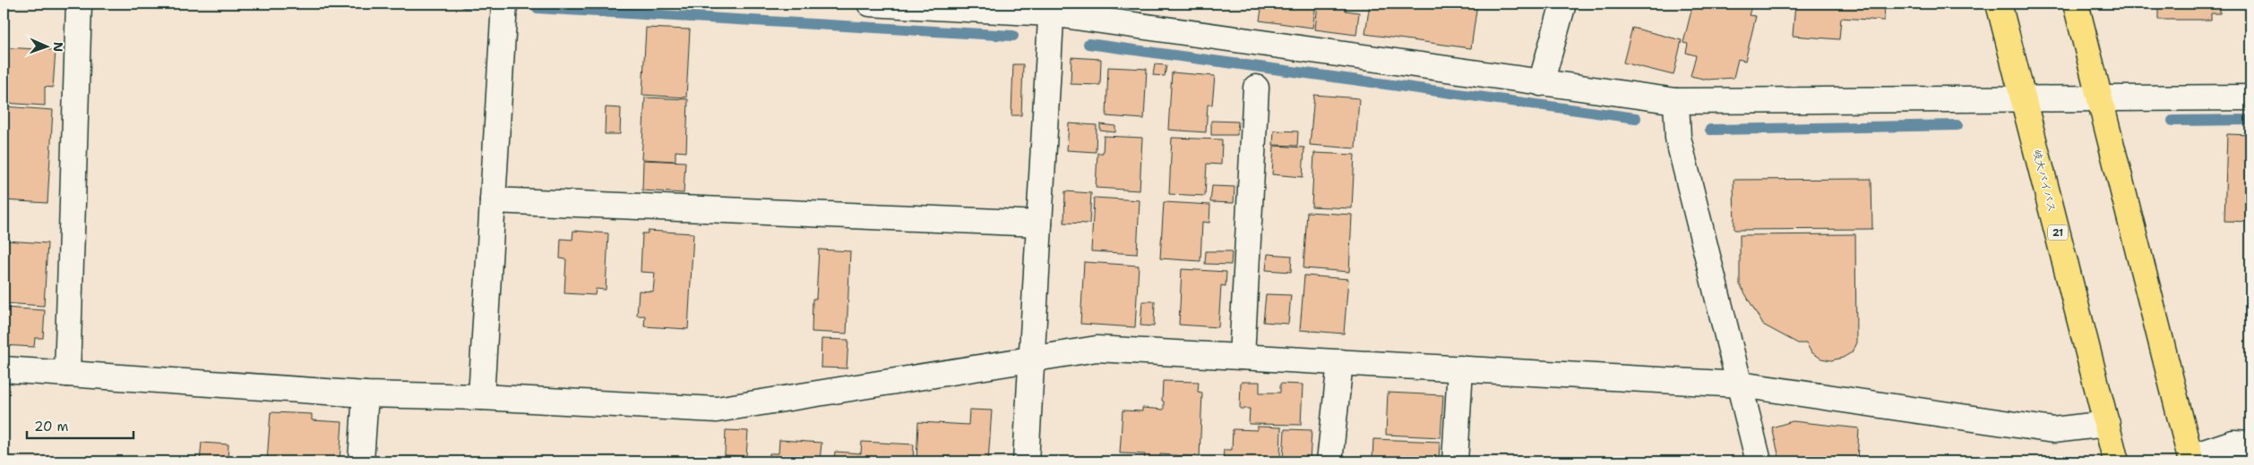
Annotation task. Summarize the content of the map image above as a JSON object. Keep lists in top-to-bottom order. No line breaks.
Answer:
{"streets":{"highway":["岐大バイパス","21"]},"scale_bar":"20 m","north":"right"}
